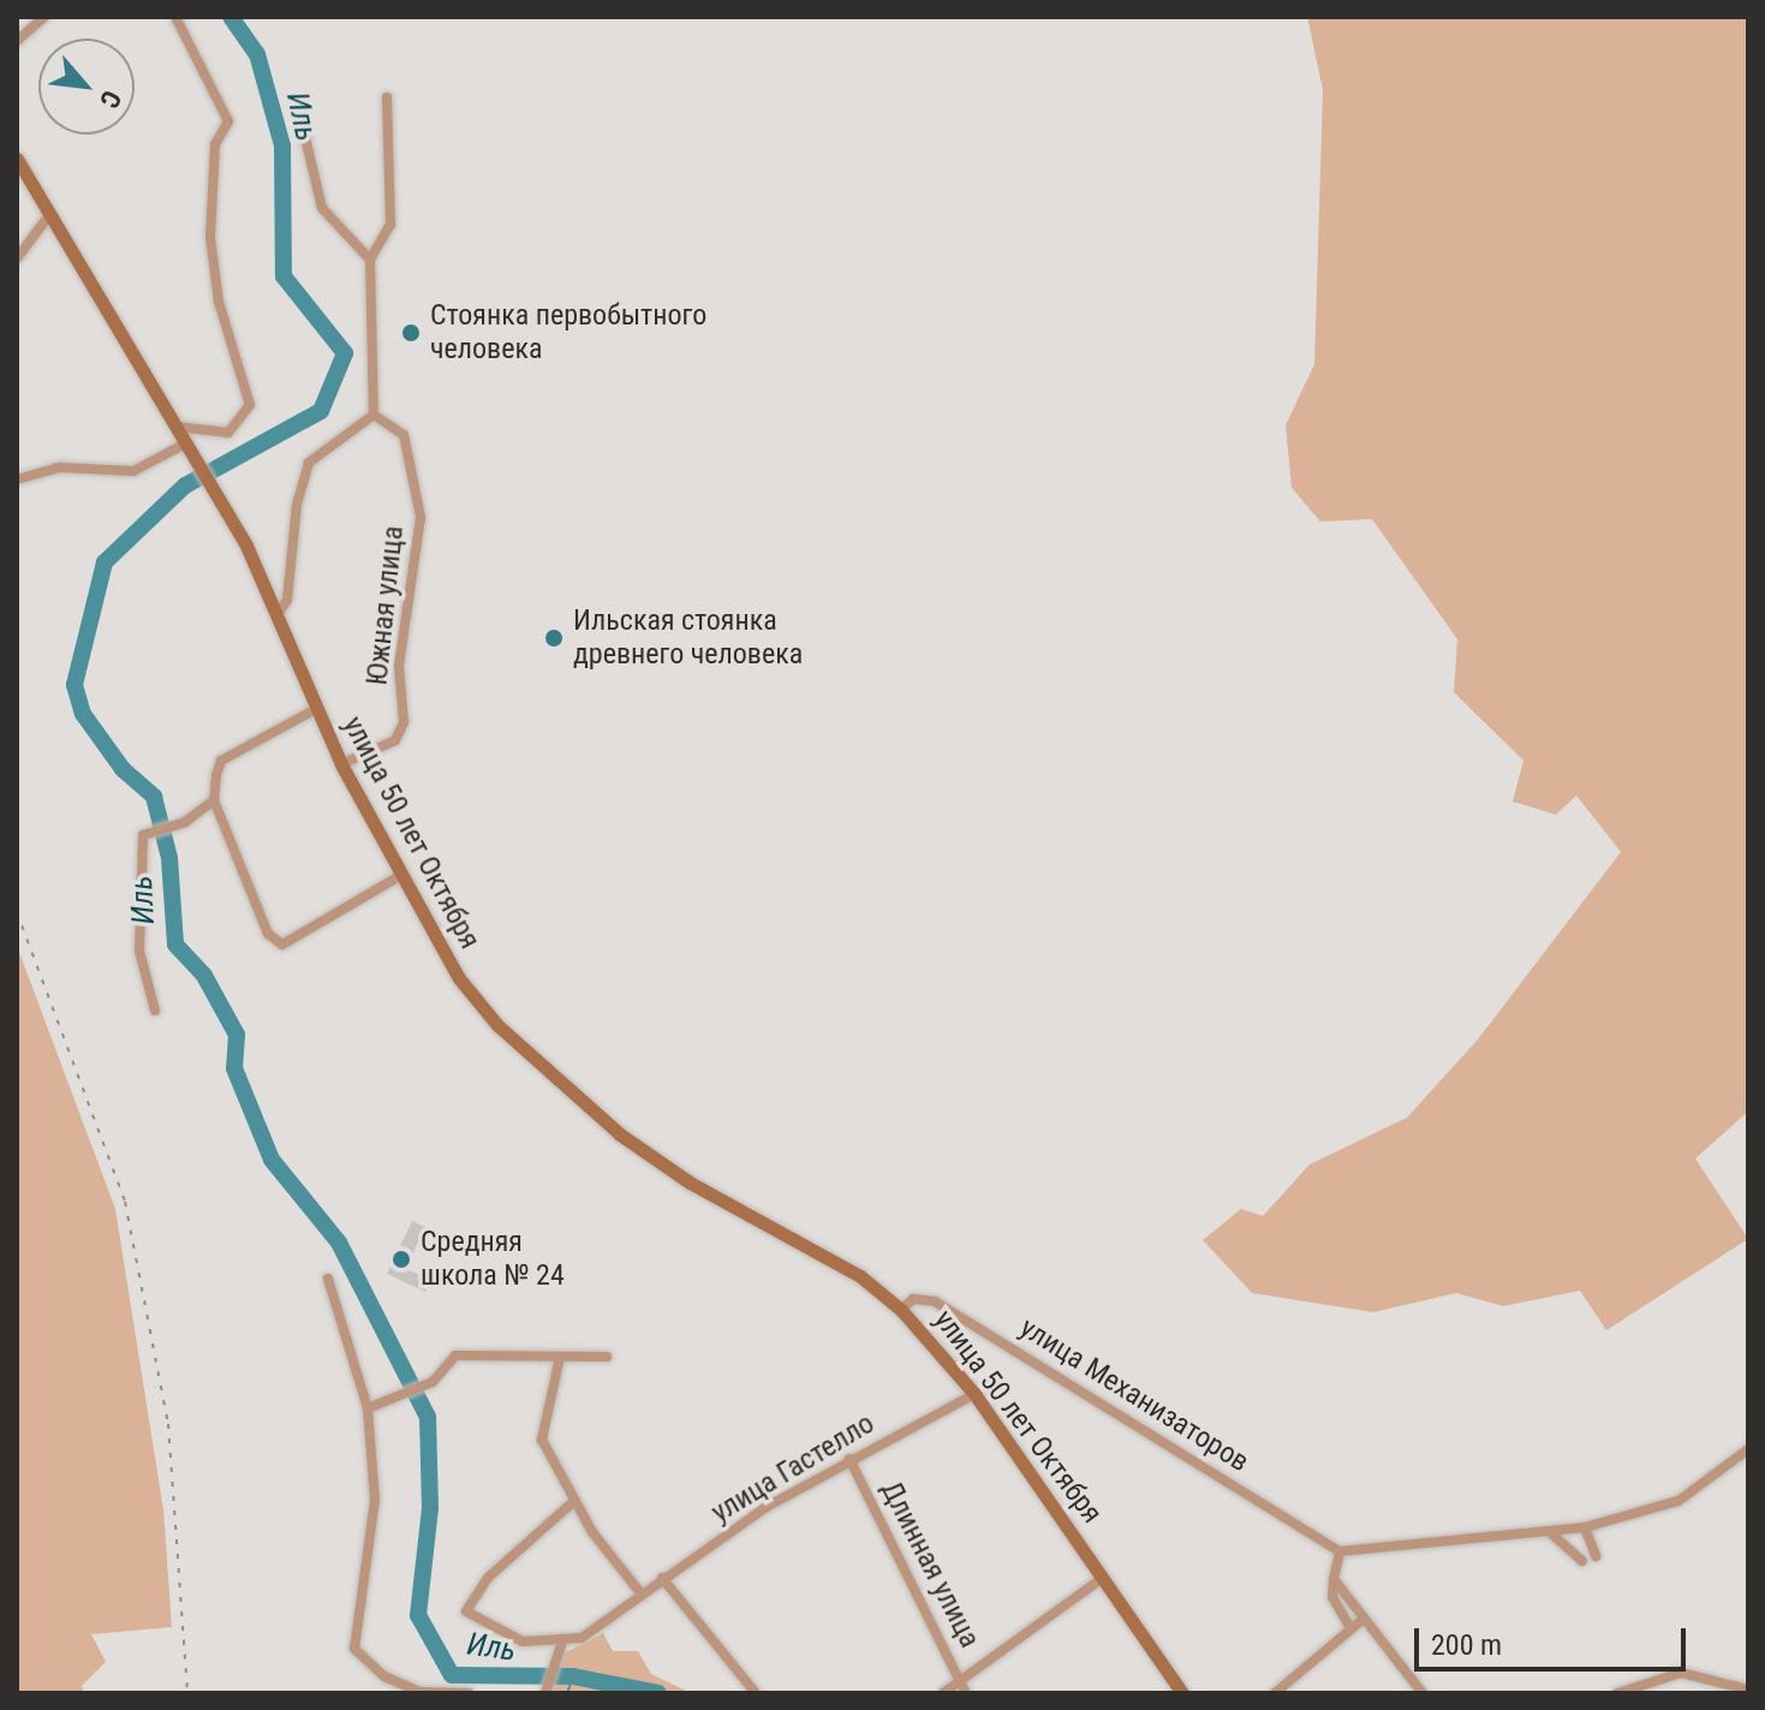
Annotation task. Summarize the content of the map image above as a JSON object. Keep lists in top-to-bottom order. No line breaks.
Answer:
{"streets":{"street":["Южная улица","улица 50 лет Октября","улица Механизаторов","улица Гастелло","Длинная улица"]},"crossings":[["Южная улица","улица 50 лет Октября"],["улица 50 лет Октября","улица Механизаторов"],["улица 50 лет Октября","улица Гастелло"],["улица Гастелло","Длинная улица"]],"water":["Иль"],"places":["Стоянка первобытного человека","Ильская стоянка древнего человека","Средняя школа № 24"],"scale_bar":"200 m","north":"bottom right"}
